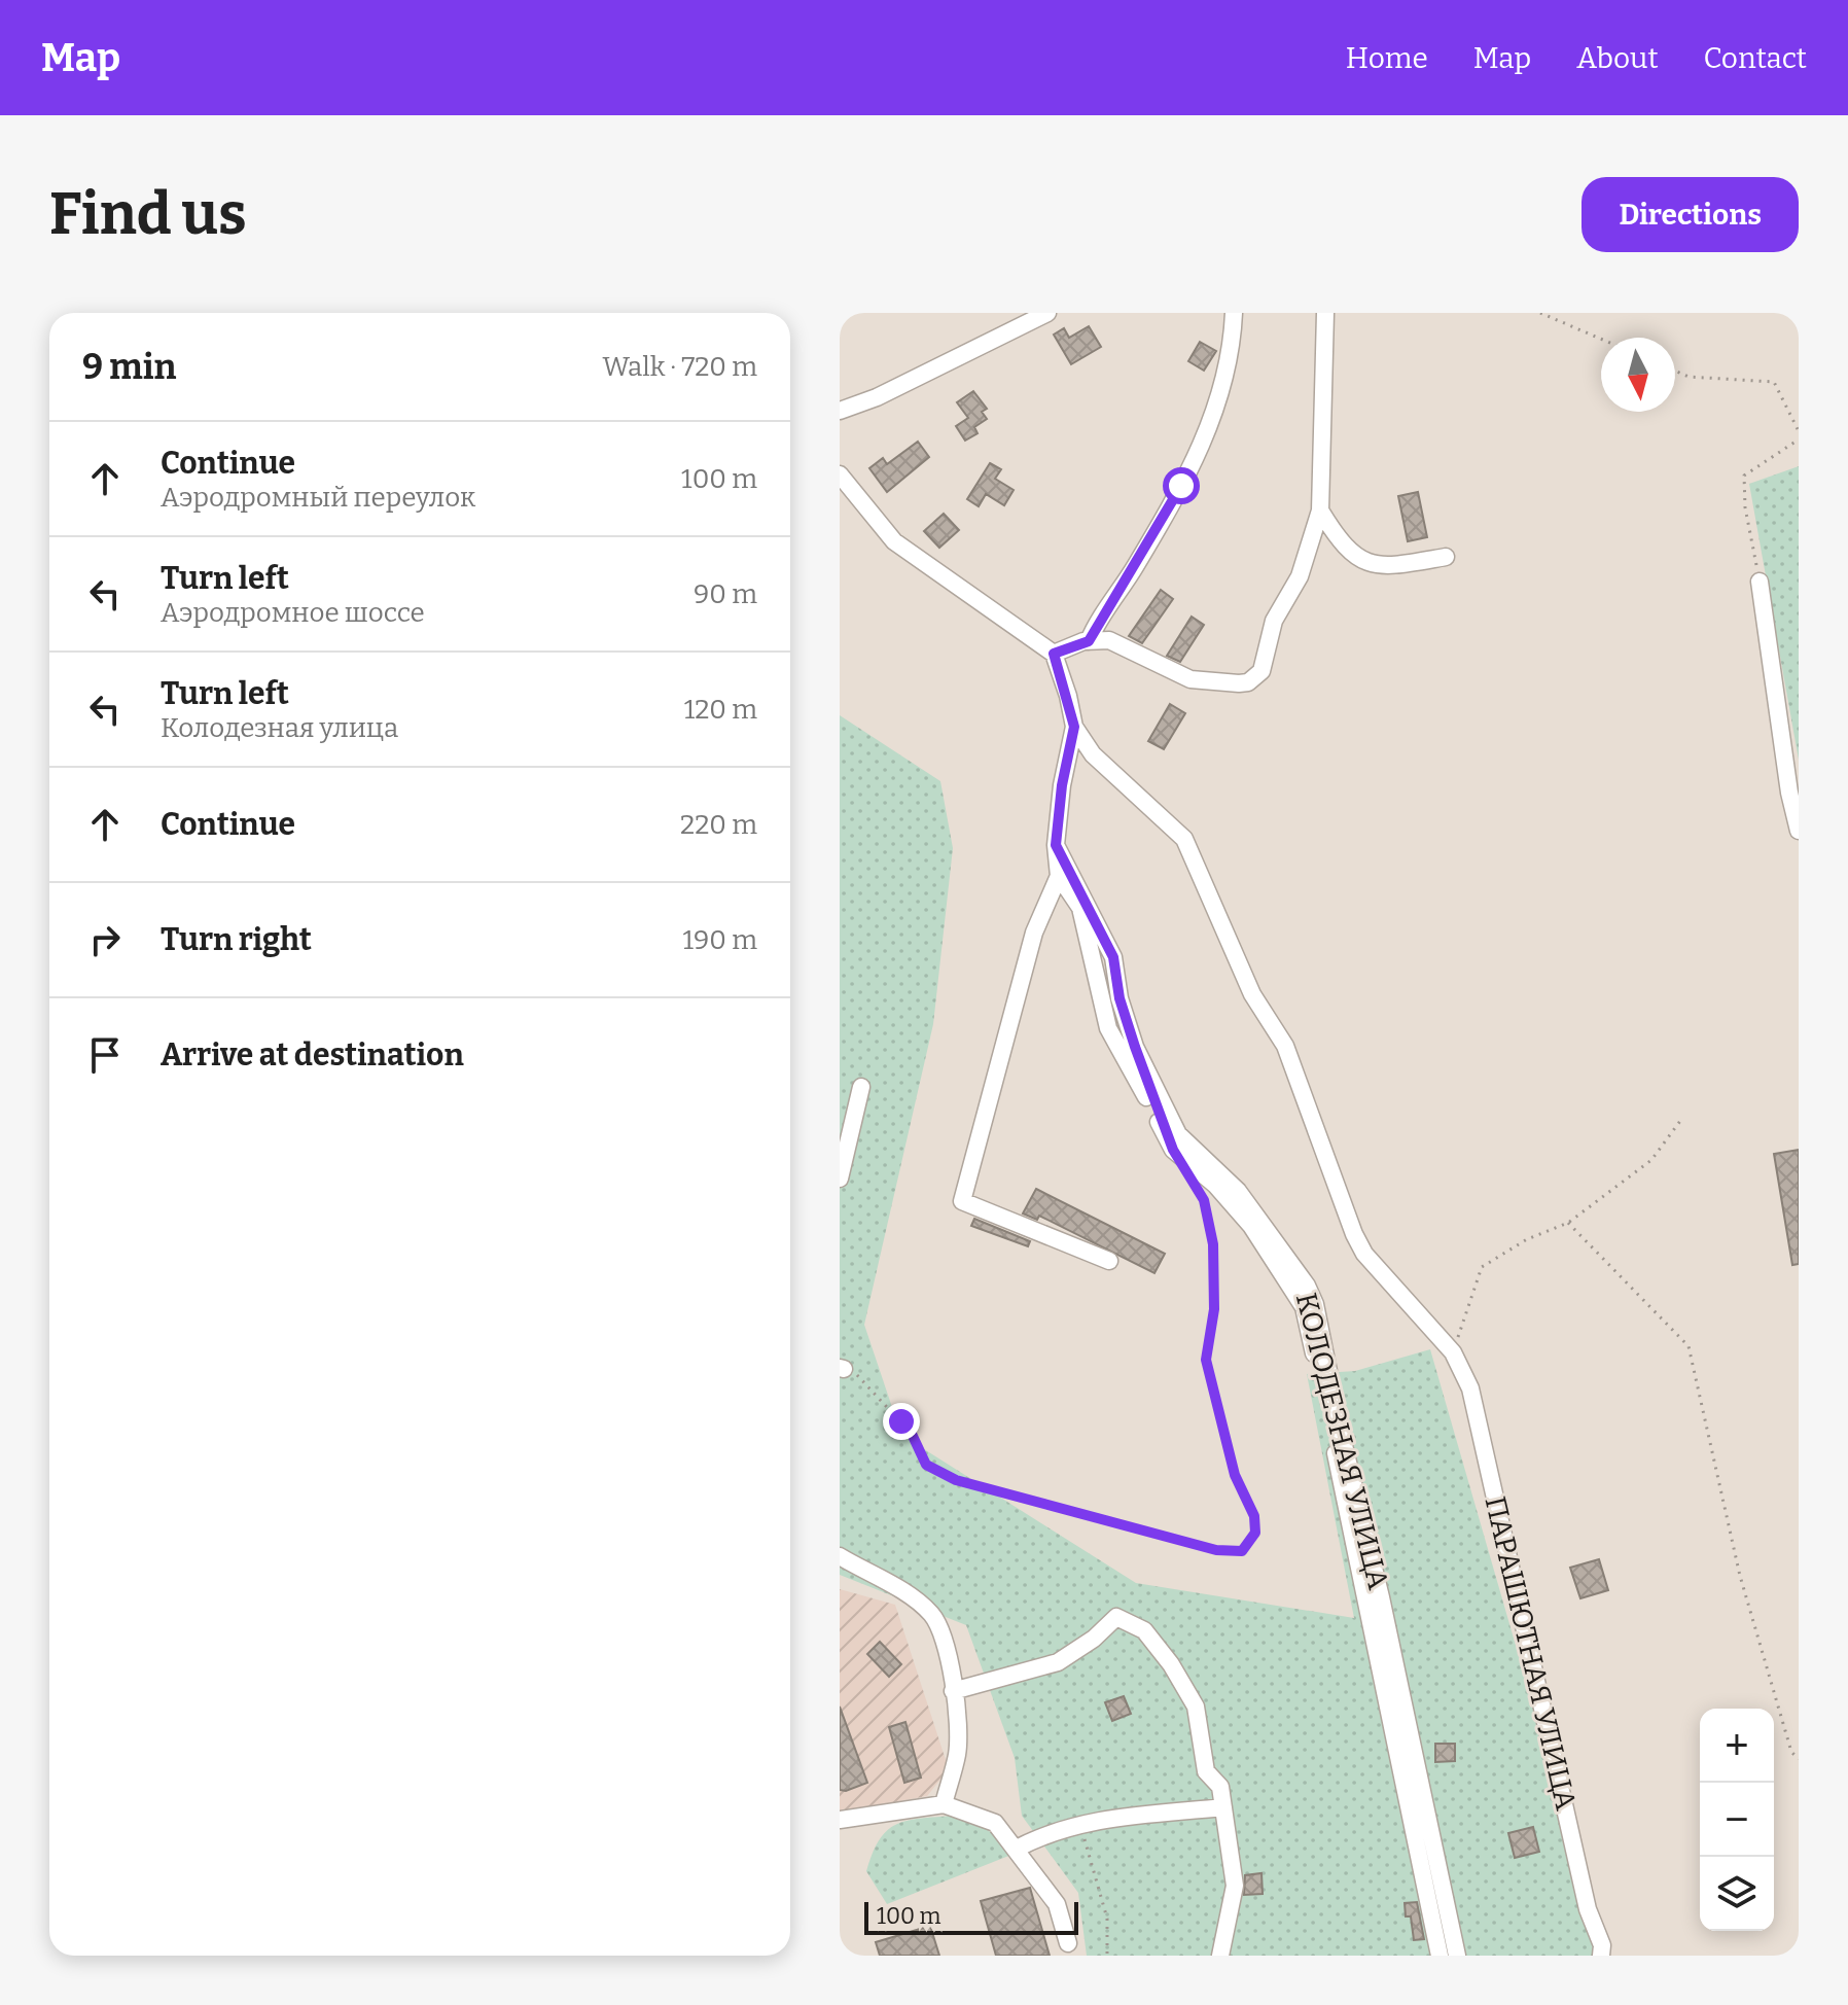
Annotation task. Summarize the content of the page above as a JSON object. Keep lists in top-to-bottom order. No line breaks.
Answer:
{"streets":{"street":["КОЛОДЕЗНАЯ УЛИЦА","ПАРАШЮТНАЯ УЛИЦА"]},"scale_bar":"100 m","north":"bottom","page":{"header":"Map","nav":["Home","Map","About","Contact"],"buttons":"Directions","title":"Find us","heading":["9 min","Walk · 720 m"],"list":[["Continue","Аэродромный переулок","100 m"],["Turn left","Аэродромное шоссе","90 m"],["Turn left","Колодезная улица","120 m"],["Continue","220 m"],["Turn right","190 m"],"Arrive at destination"],"map_buttons":["+","−"],"scale":"100 m"}}
